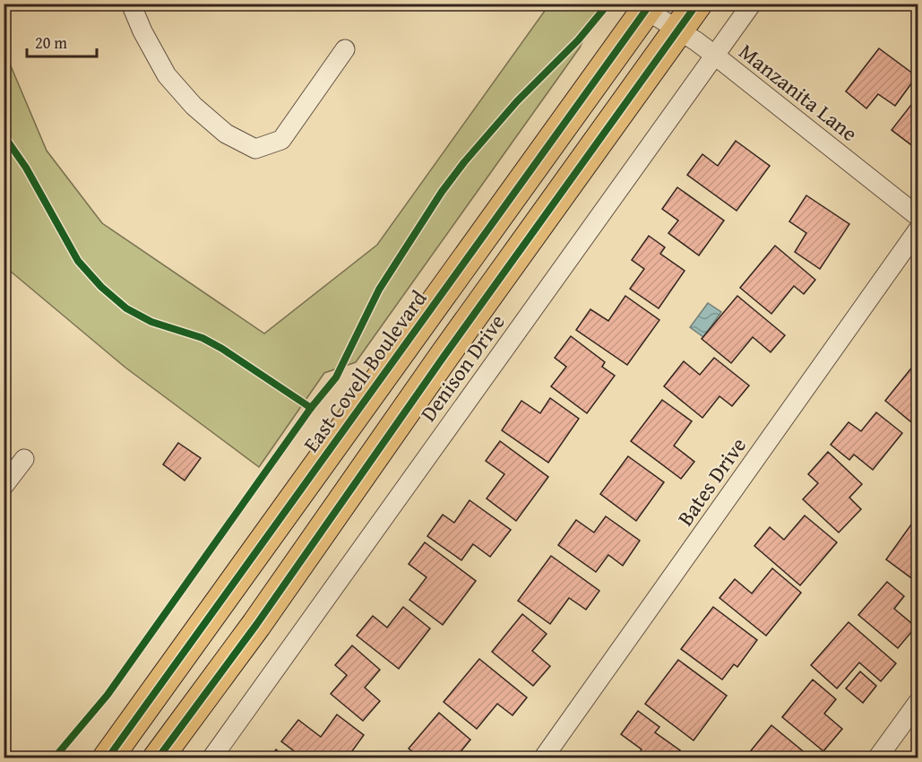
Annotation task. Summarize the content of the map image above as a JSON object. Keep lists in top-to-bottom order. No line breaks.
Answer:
{"streets":{"main road":["East Covell Boulevard"],"street":["Manzanita Lane","Denison Drive","Bates Drive"]},"crossings":[["Manzanita Lane","Denison Drive"],["Manzanita Lane","East Covell Boulevard"]],"scale_bar":"20 m"}
